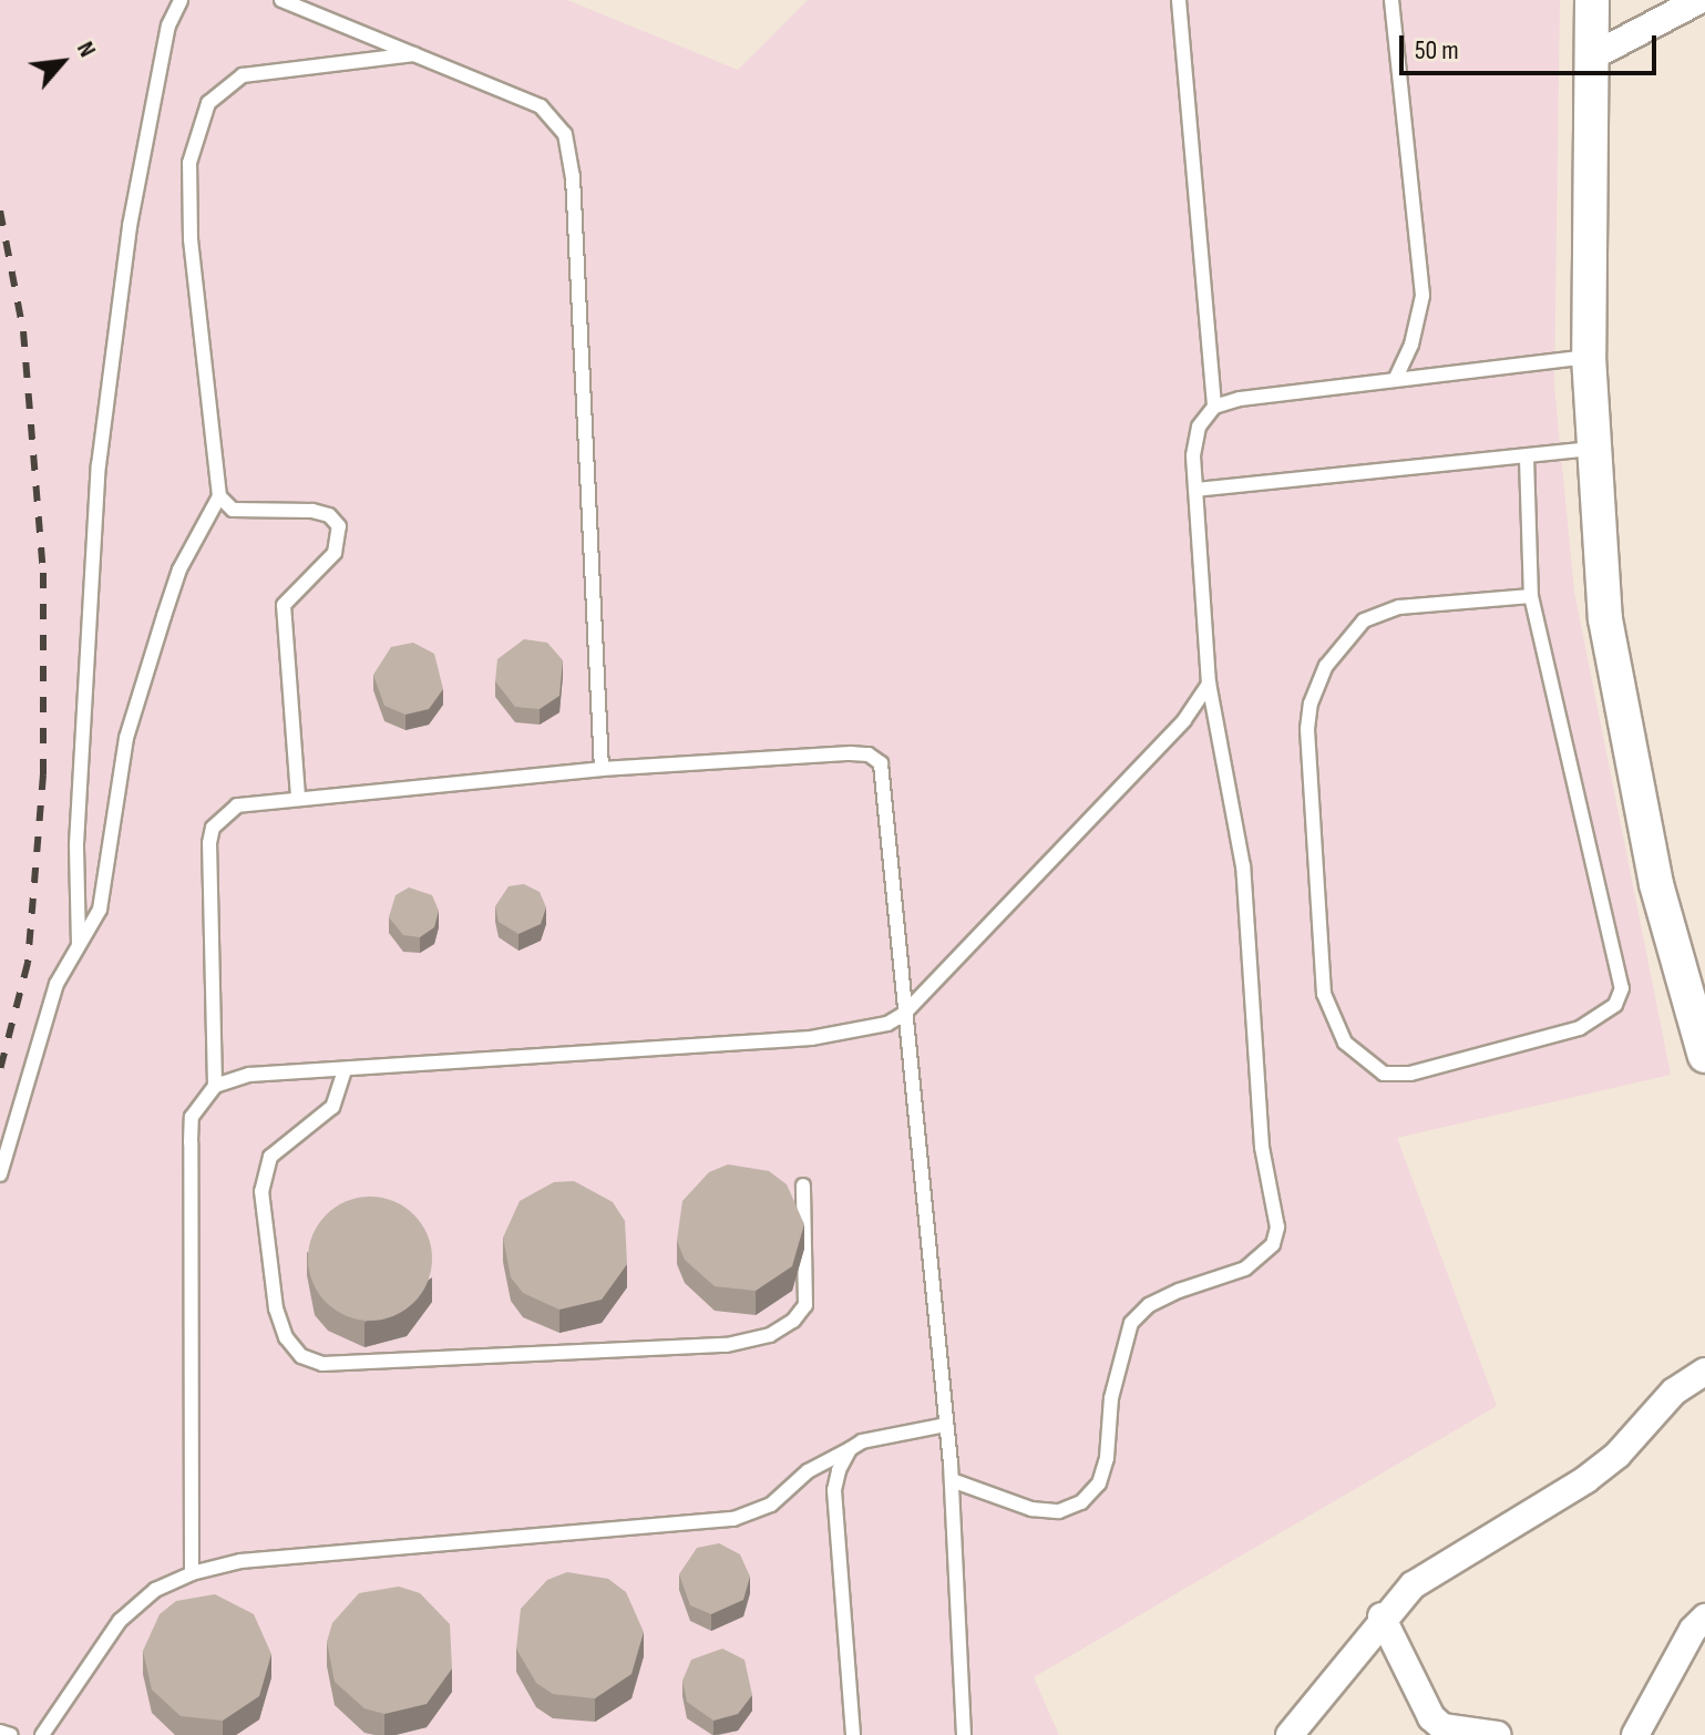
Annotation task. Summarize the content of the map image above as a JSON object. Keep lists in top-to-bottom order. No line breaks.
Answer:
{"scale_bar":"50 m","north":"top right"}
